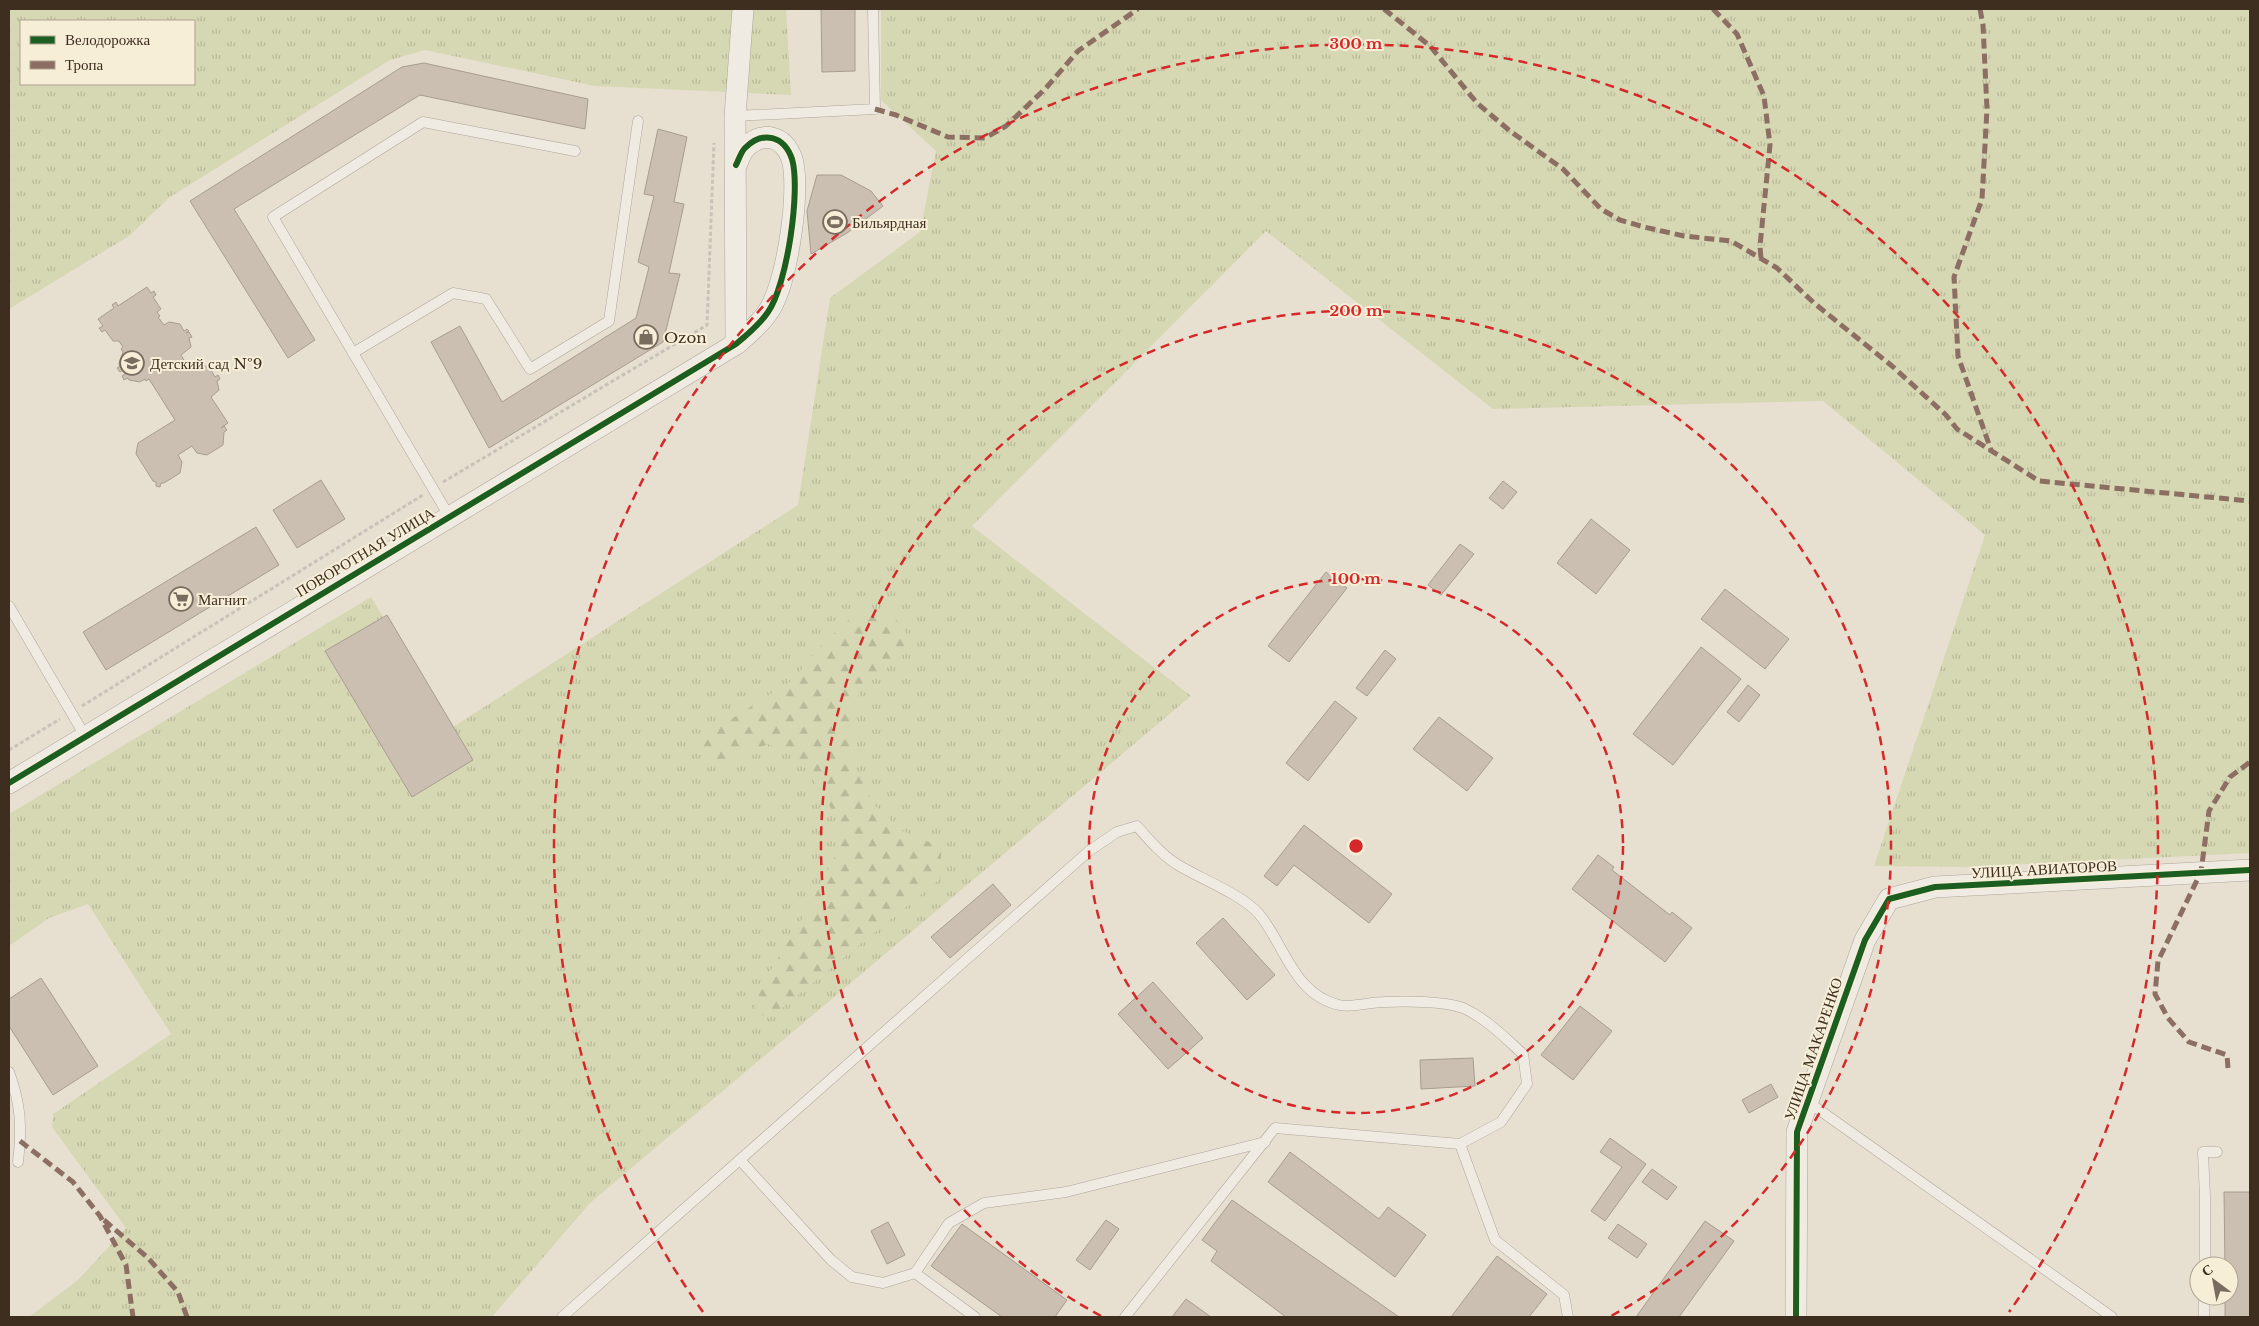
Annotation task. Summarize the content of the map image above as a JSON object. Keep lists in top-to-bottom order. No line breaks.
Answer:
{"streets":{"street":["ПОВОРОТНАЯ УЛИЦА","УЛИЦА АВИАТОРОВ","УЛИЦА МАКАРЕНКО"]},"crossings":[["УЛИЦА АВИАТОРОВ","УЛИЦА МАКАРЕНКО"]],"places":{"sports":["Бильярдная"],"shop":["Ozon"],"school or university":["Детский сад №9"],"supermarket":["Магнит"]},"legend":["Велодорожка","Тропа"],"north":"top left","rings":["300 m","200 m","100 m"]}
